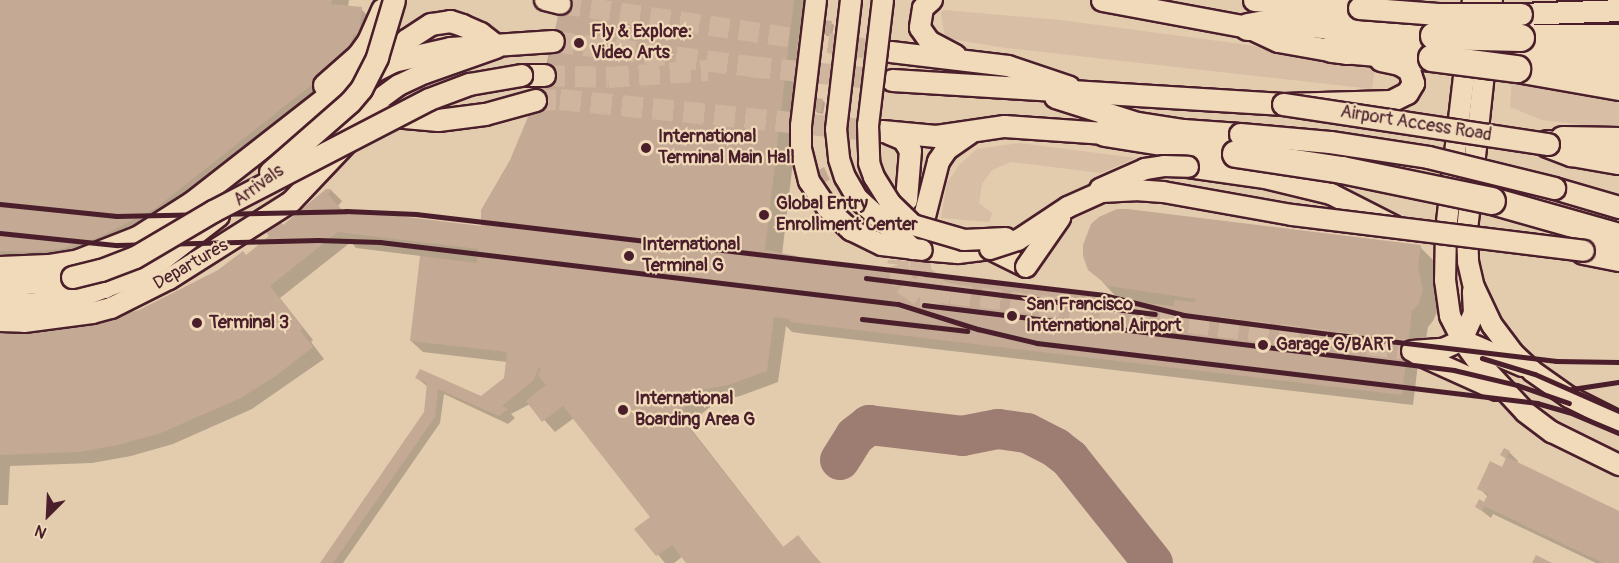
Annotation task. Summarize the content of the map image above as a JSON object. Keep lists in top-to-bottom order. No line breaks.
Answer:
{"streets":{"main road":["Airport Access Road","Arrivals","Departures"]},"places":["Fly & Explore: Video Arts","International Terminal Main Hall","Global Entry Enrollment Center","International Terminal G","San Francisco International Airport","Terminal 3","Garage G/BART","International Boarding Area G"],"north":"bottom left"}
